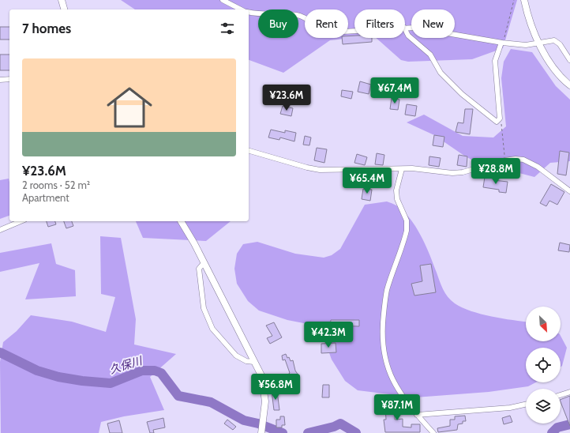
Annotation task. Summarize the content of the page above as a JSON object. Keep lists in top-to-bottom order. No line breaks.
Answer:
{"water":["久保川"],"north":"bottom right","page":{"chip":["Buy","Rent","Filters","New"],"heading":"7 homes","list":[{"name":"¥23.6M","note":"2 rooms · 52 m² · Apartment"}],"price":["¥67.4M","¥23.6M","¥28.8M","¥65.4M","¥42.3M","¥56.8M","¥87.1M"]}}
